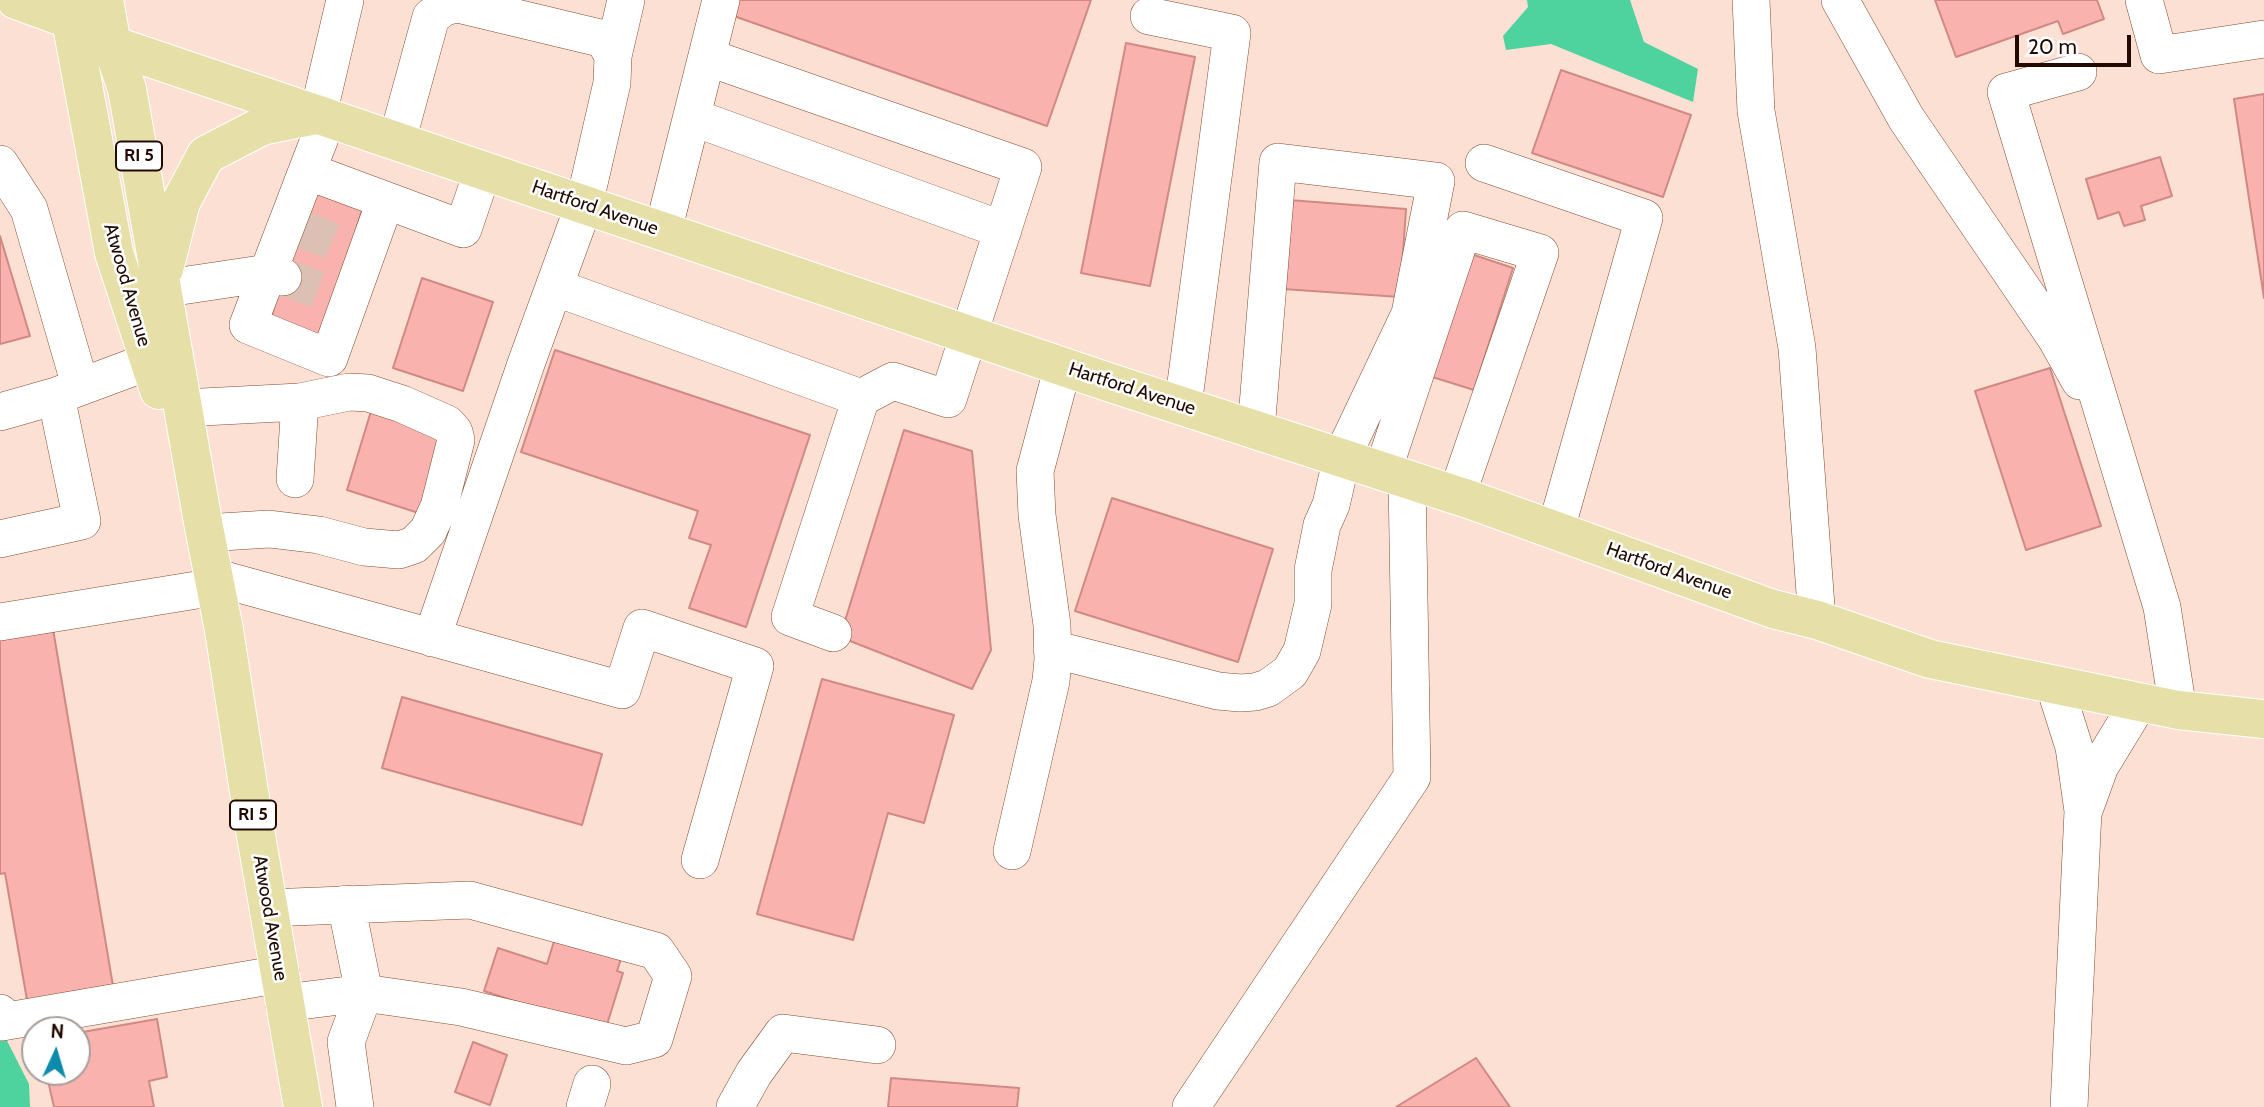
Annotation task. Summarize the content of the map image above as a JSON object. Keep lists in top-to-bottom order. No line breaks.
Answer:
{"streets":{"main road":["RI 5","Hartford Avenue","Atwood Avenue"]},"crossings":[["Hartford Avenue","Atwood Avenue"]],"scale_bar":"20 m","north":"top"}
